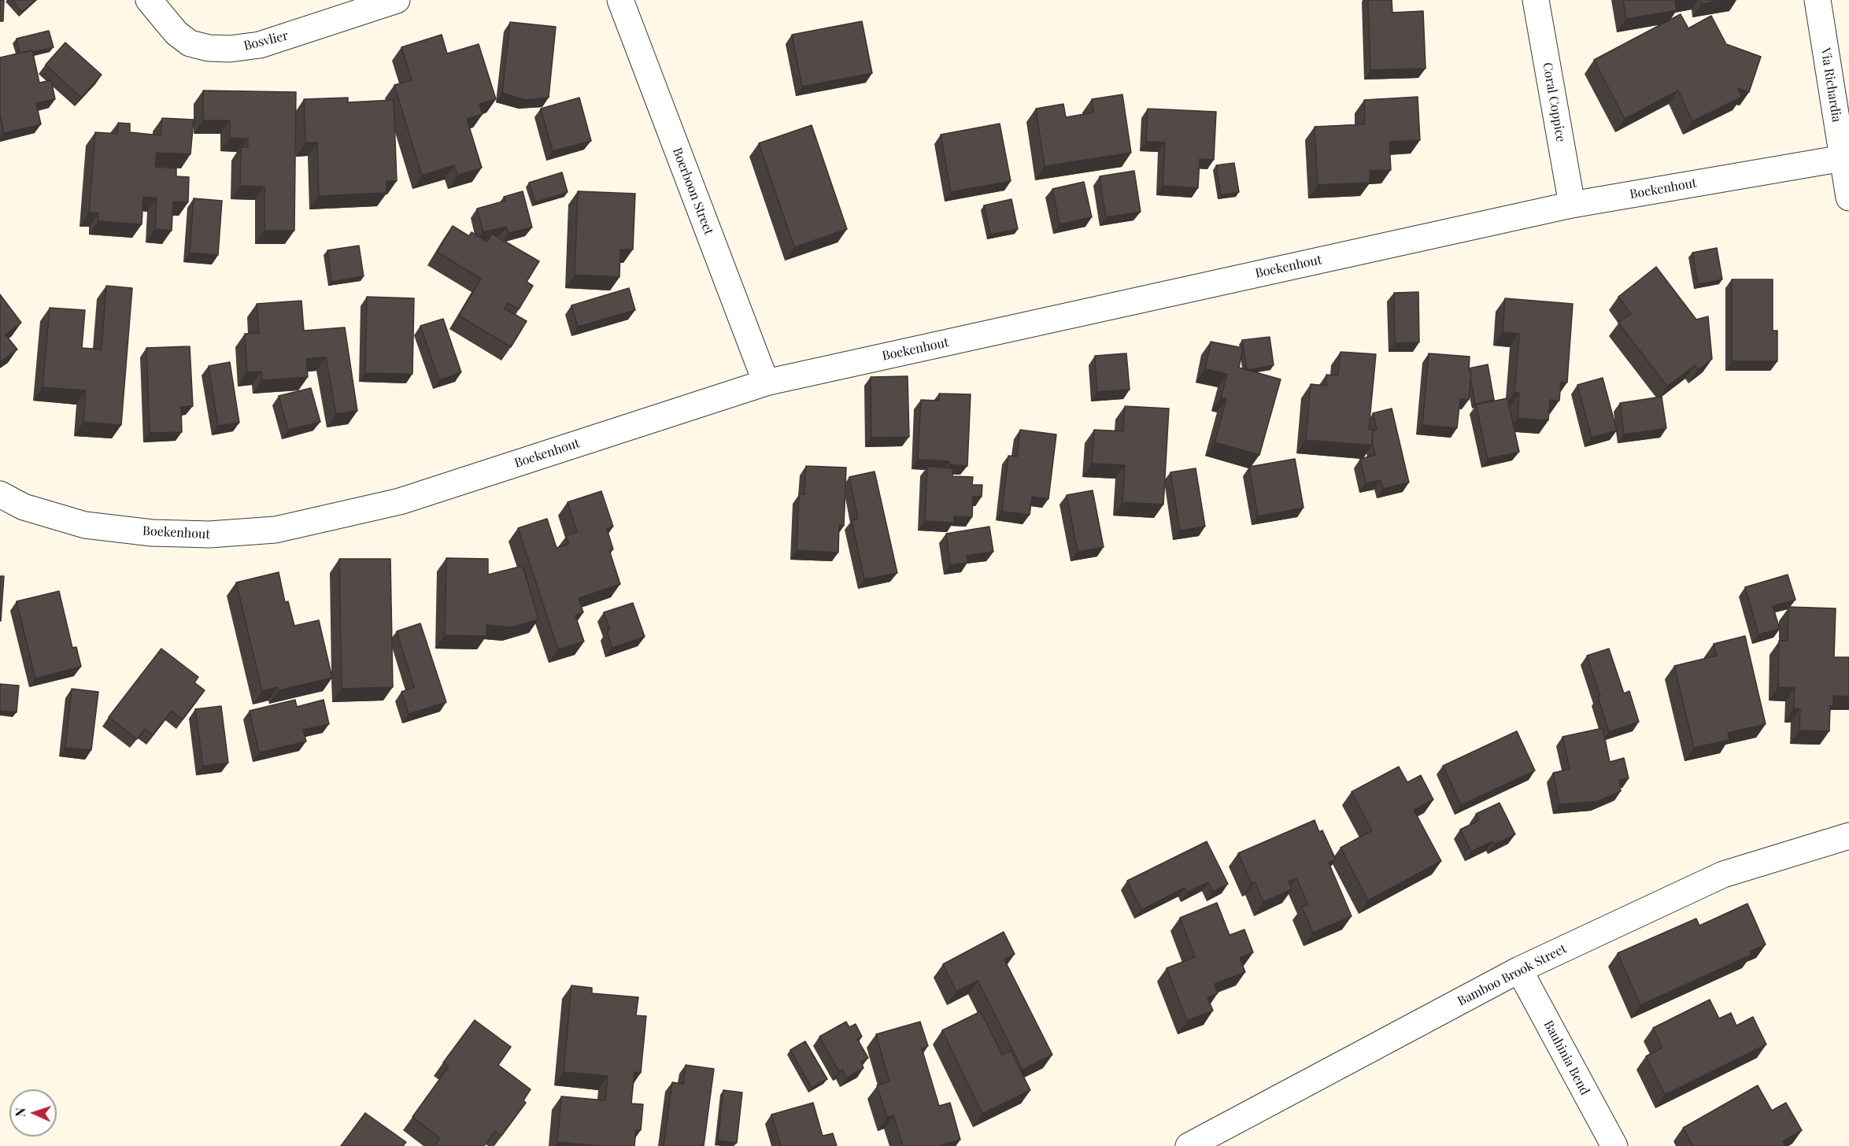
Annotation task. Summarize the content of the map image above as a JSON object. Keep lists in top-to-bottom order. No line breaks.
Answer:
{"streets":{"street":["Bosvlier","Via Richardia","Coral Coppice","Boekenhout","Boerboon Street","Bamboo Brook Street","Bauhinia Bend"]},"crossings":[["Via Richardia","Boekenhout"],["Coral Coppice","Boekenhout"],["Boekenhout","Boerboon Street"],["Bamboo Brook Street","Bauhinia Bend"]],"north":"left"}
